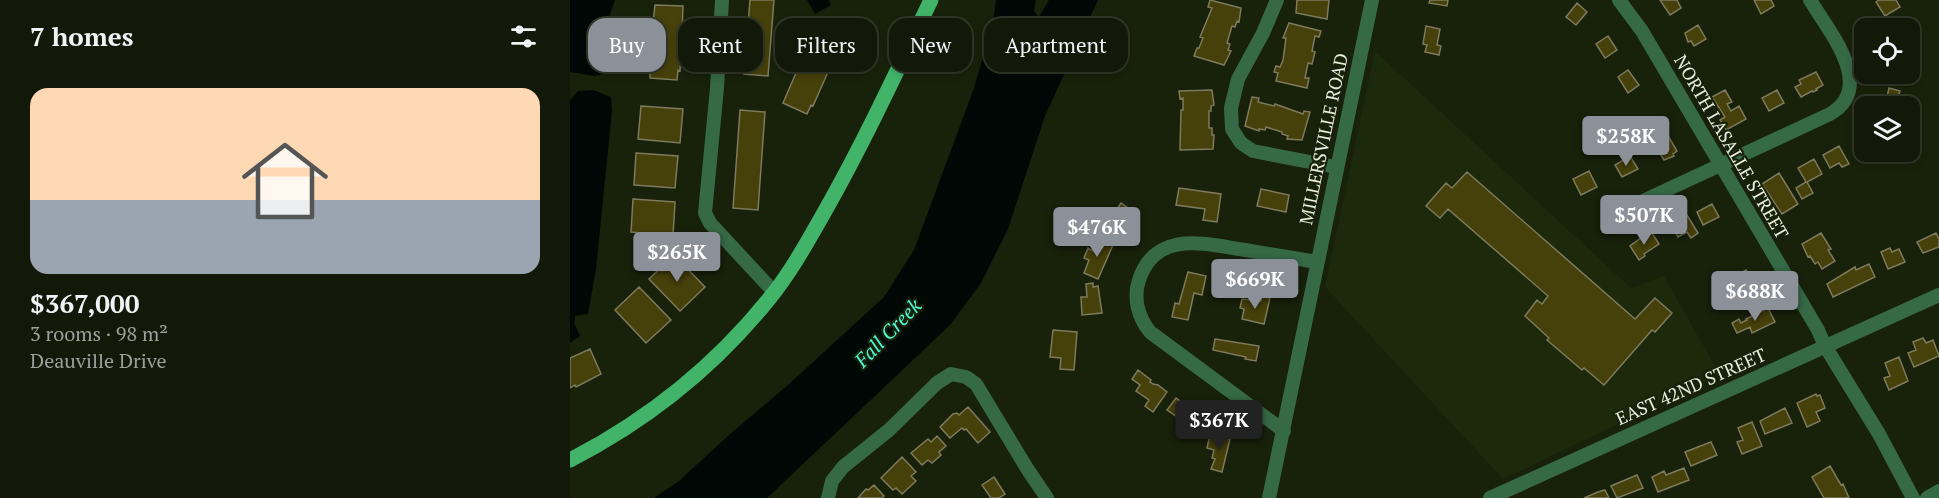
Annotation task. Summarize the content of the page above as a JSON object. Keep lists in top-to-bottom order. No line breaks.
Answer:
{"streets":{"street":["MILLERSVILLE ROAD","NORTH LASALLE STREET","EAST 42ND STREET"]},"crossings":[["NORTH LASALLE STREET","EAST 42ND STREET"]],"water":["Fall Creek"],"page":{"heading":"7 homes","chip":["Buy","Rent","Filters","New","Apartment"],"list":[{"name":"$367,000","note":"3 rooms · 98 m² · Deauville Drive"}],"price":["$258K","$507K","$476K","$265K","$669K","$688K","$367K"]}}
